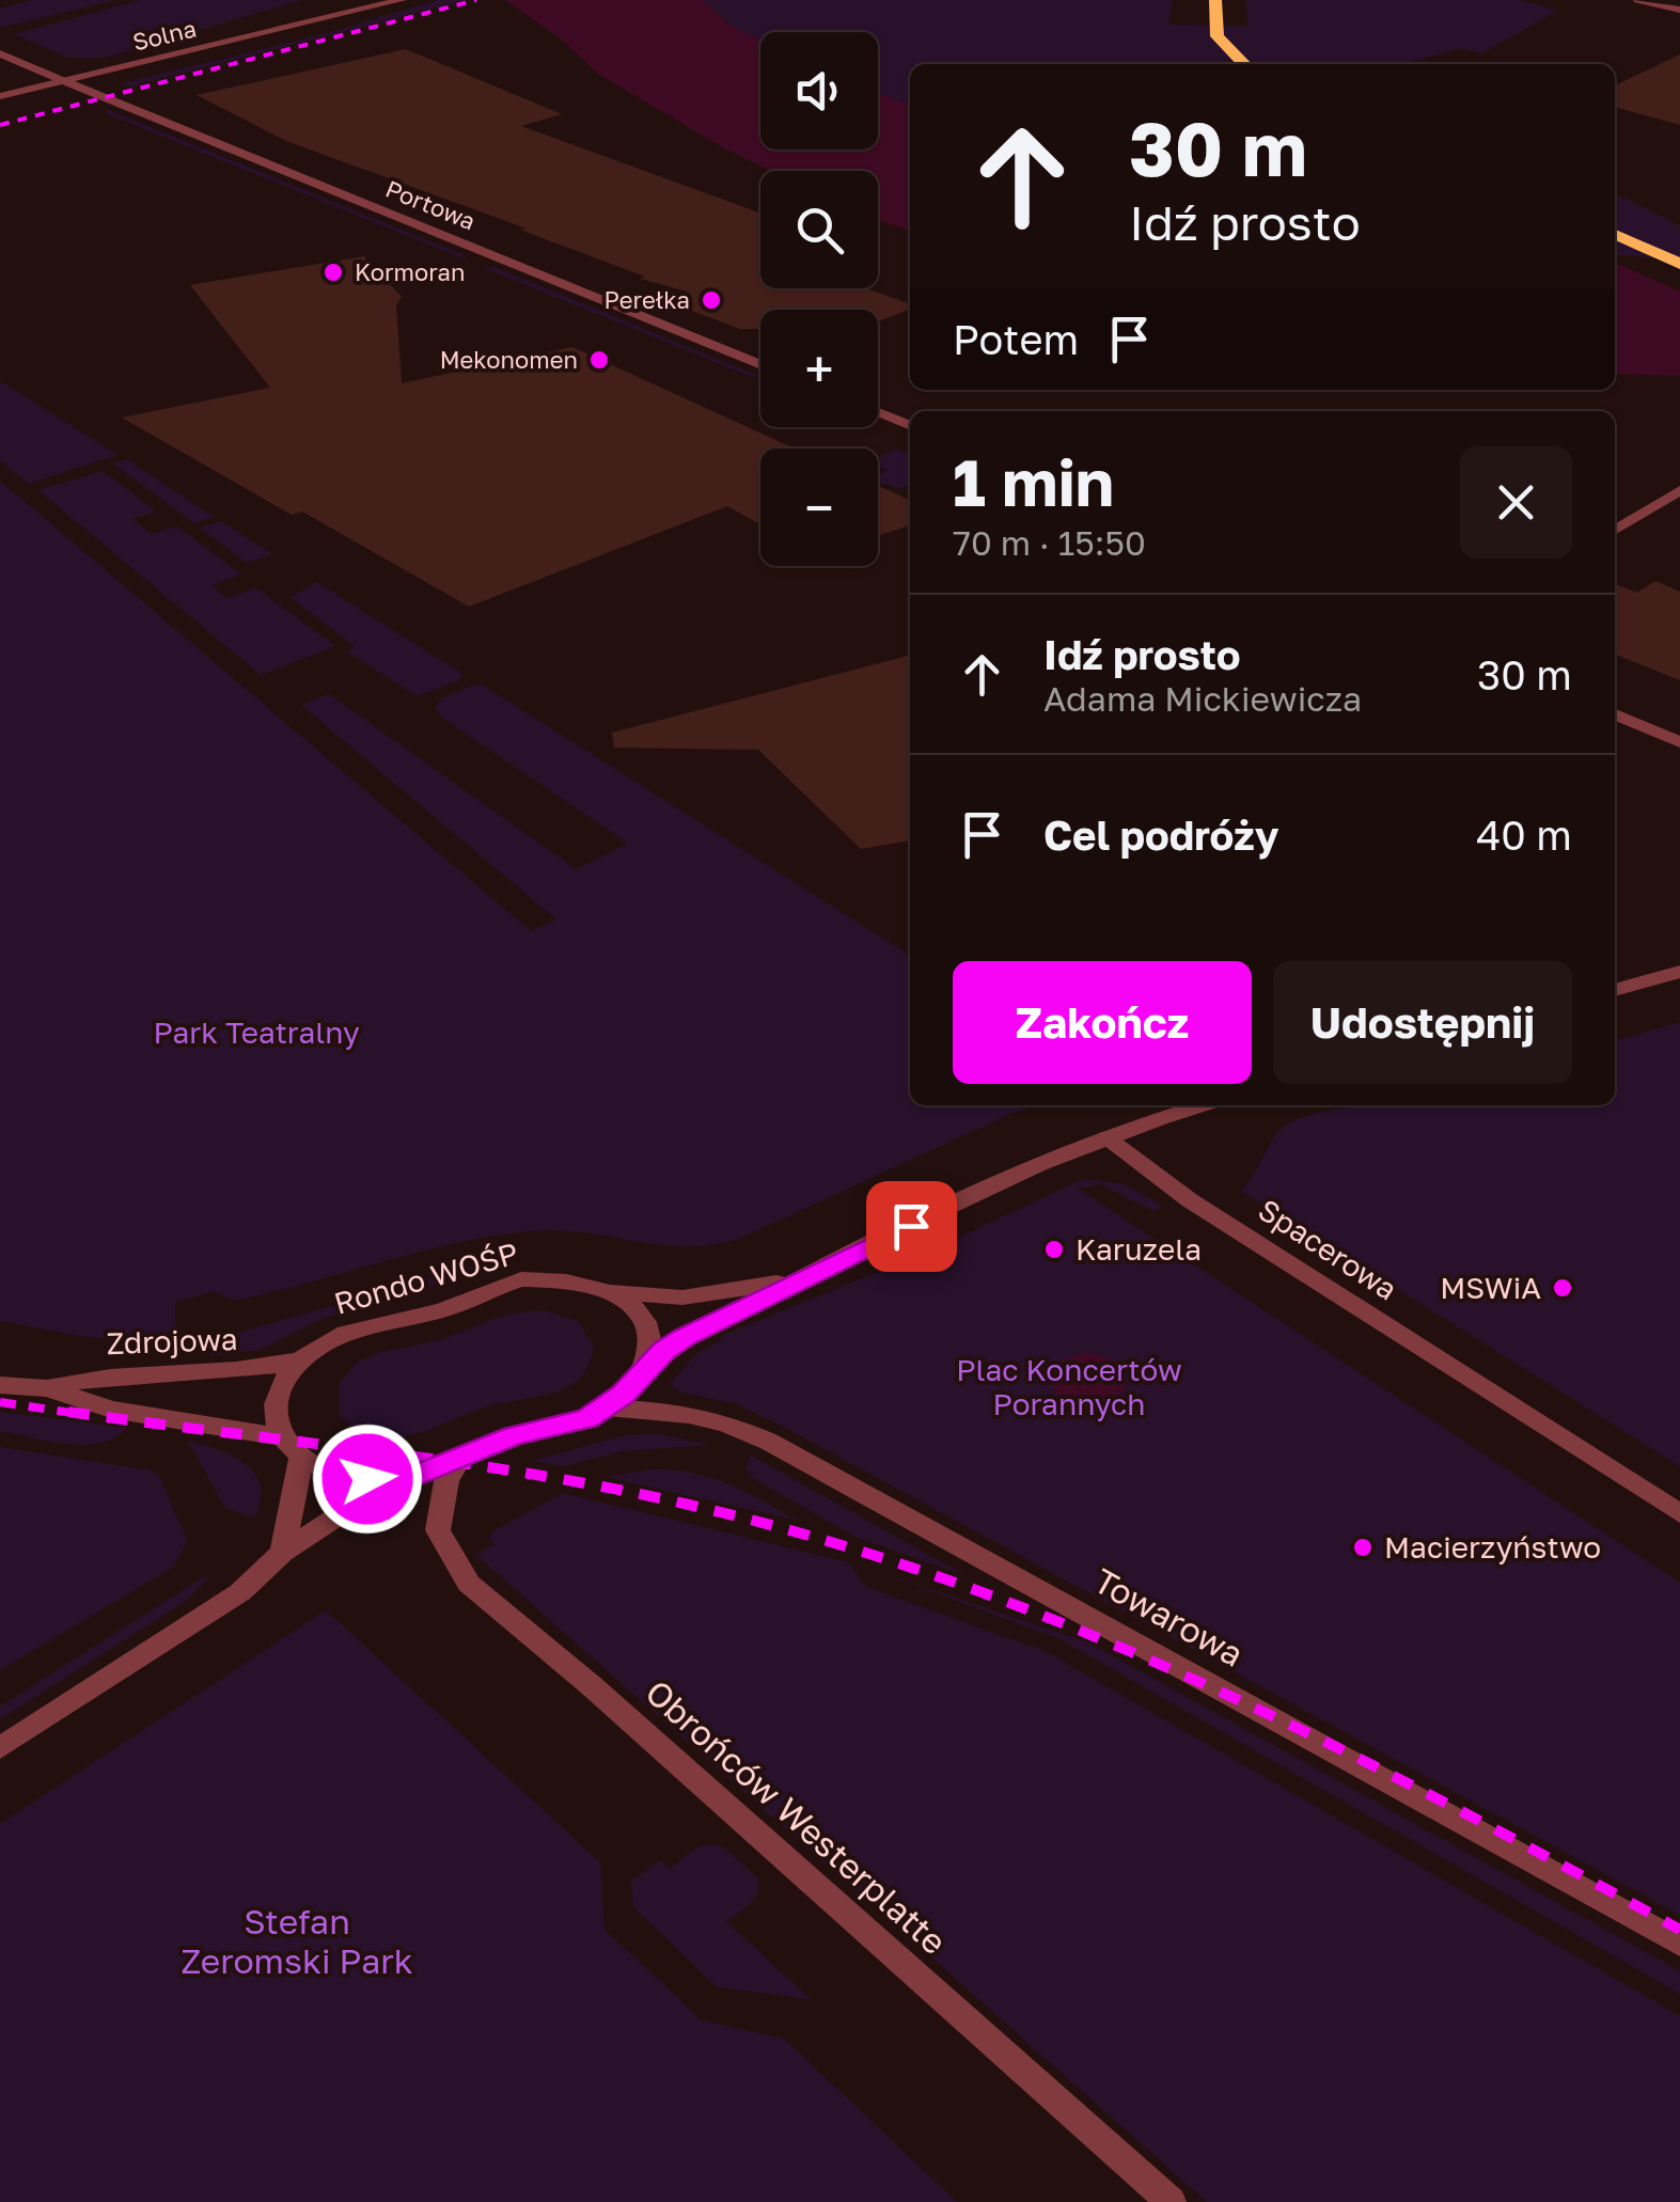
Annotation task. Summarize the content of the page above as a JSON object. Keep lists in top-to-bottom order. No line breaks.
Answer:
{"streets":{"street":["Solna","Portowa","Spacerowa","Rondo WOŚP","Zdrojowa","Towarowa","Obrońców Westerplatte"]},"crossings":[["Solna","Portowa"],["Rondo WOŚP","Zdrojowa"]],"parks":["Park Teatralny","Plac Koncertów Porannych","Stefan Zeromski Park"],"places":["Kormoran","Perełka","Mekonomen","Karuzela","MSWiA","Macierzyństwo"],"page":{"map_buttons":["+","−"],"turn":["30 m","Idź prosto"],"then":"Potem","heading":["1 min","70 m · 15:50"],"list":[{"name":"Idź prosto","note":"Adama Mickiewicza","value":"30 m"},{"name":"Cel podróży","value":"40 m"}],"buttons":["Zakończ","Udostępnij"]}}
